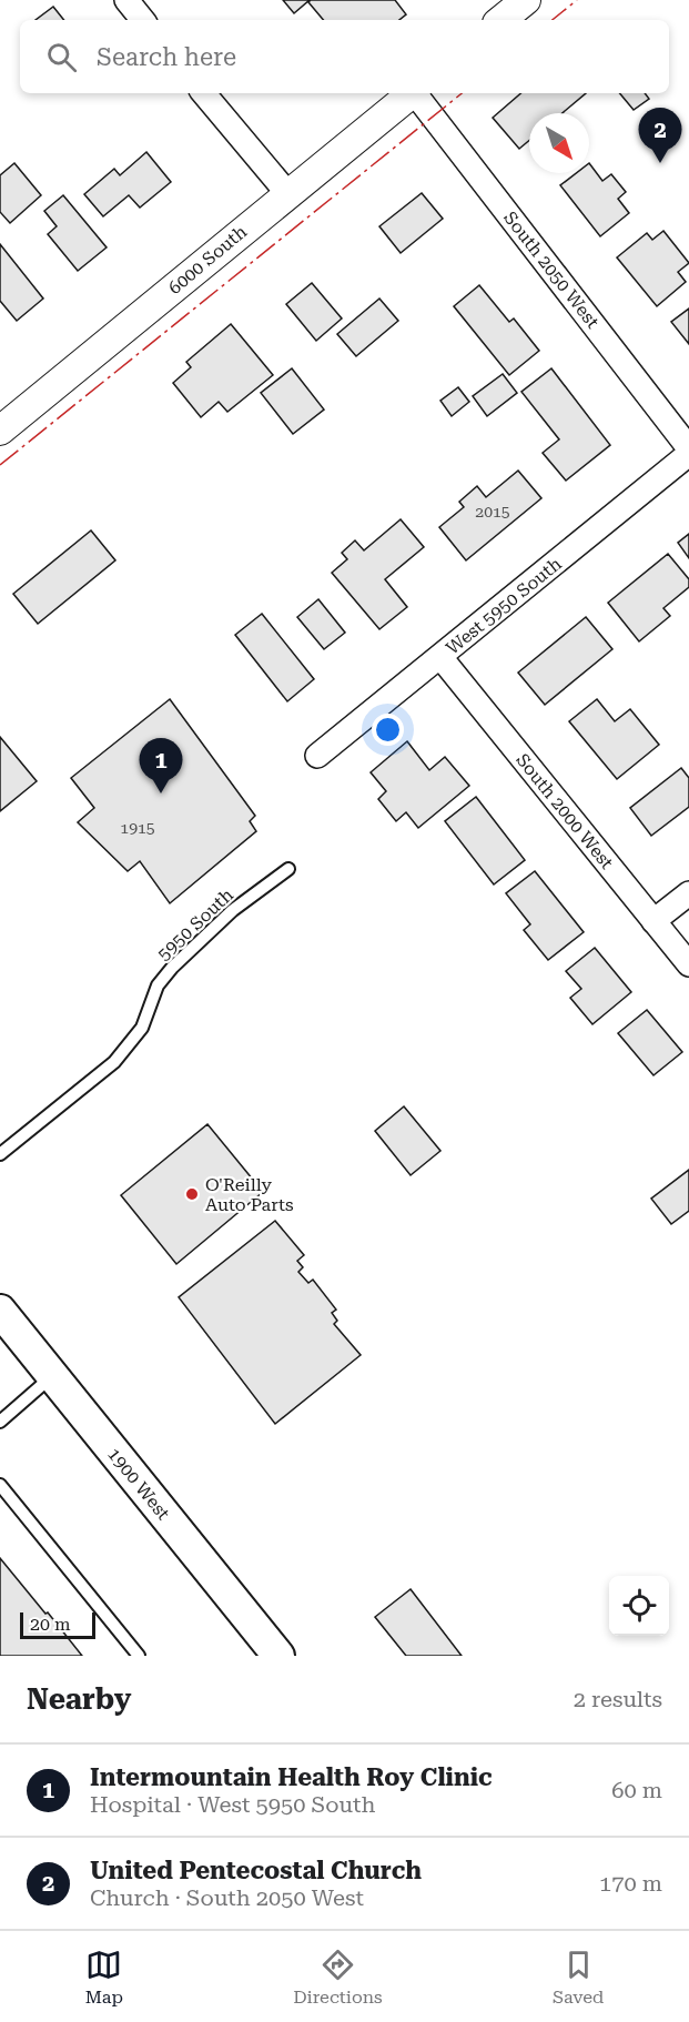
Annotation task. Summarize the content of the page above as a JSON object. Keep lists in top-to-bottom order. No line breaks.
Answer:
{"streets":{"main road":["1900 West"],"street":["6000 South","South 2050 West","West 5950 South","South 2000 West"],"lane":["5950 South"]},"crossings":[["West 5950 South","South 2000 West"]],"places":["O'Reilly Auto Parts"],"house_numbers":["2015","1915"],"scale_bar":"20 m","north":"bottom right","page":{"search":"Search here","pins":["2","1"],"scale":"20 m","heading":["Nearby","2 results"],"list":[{"mark":"1","name":"Intermountain Health Roy Clinic","note":"Hospital · West 5950 South","value":"60 m"},{"mark":"2","name":"United Pentecostal Church","note":"Church · South 2050 West","value":"170 m"}],"nav":["Map","Directions","Saved"]}}
